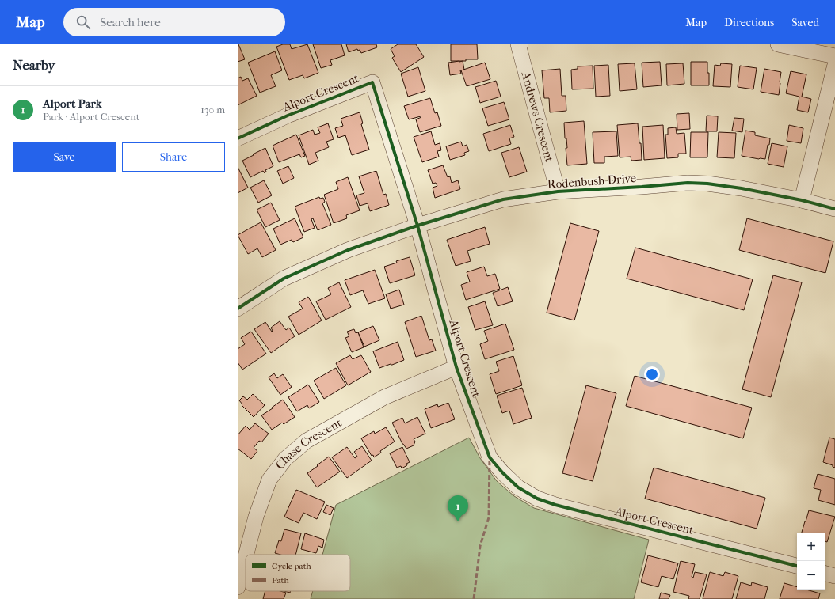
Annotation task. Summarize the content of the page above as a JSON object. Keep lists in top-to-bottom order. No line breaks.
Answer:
{"streets":{"street":["Alport Crescent","Andrews Crescent","Rodenbush Drive","Chase Crescent"]},"crossings":[["Alport Crescent","Rodenbush Drive"],["Alport Crescent","Chase Crescent"],["Andrews Crescent","Rodenbush Drive"]],"legend":["Cycle path","Path"],"page":{"header":"Map","search":"Search here","nav":["Map","Directions","Saved"],"heading":"Nearby","list":[{"mark":"1","name":"Alport Park","note":"Park · Alport Crescent","value":"130 m"}],"buttons":["Save","Share"],"pins":"1","map_buttons":["+","−"]}}
